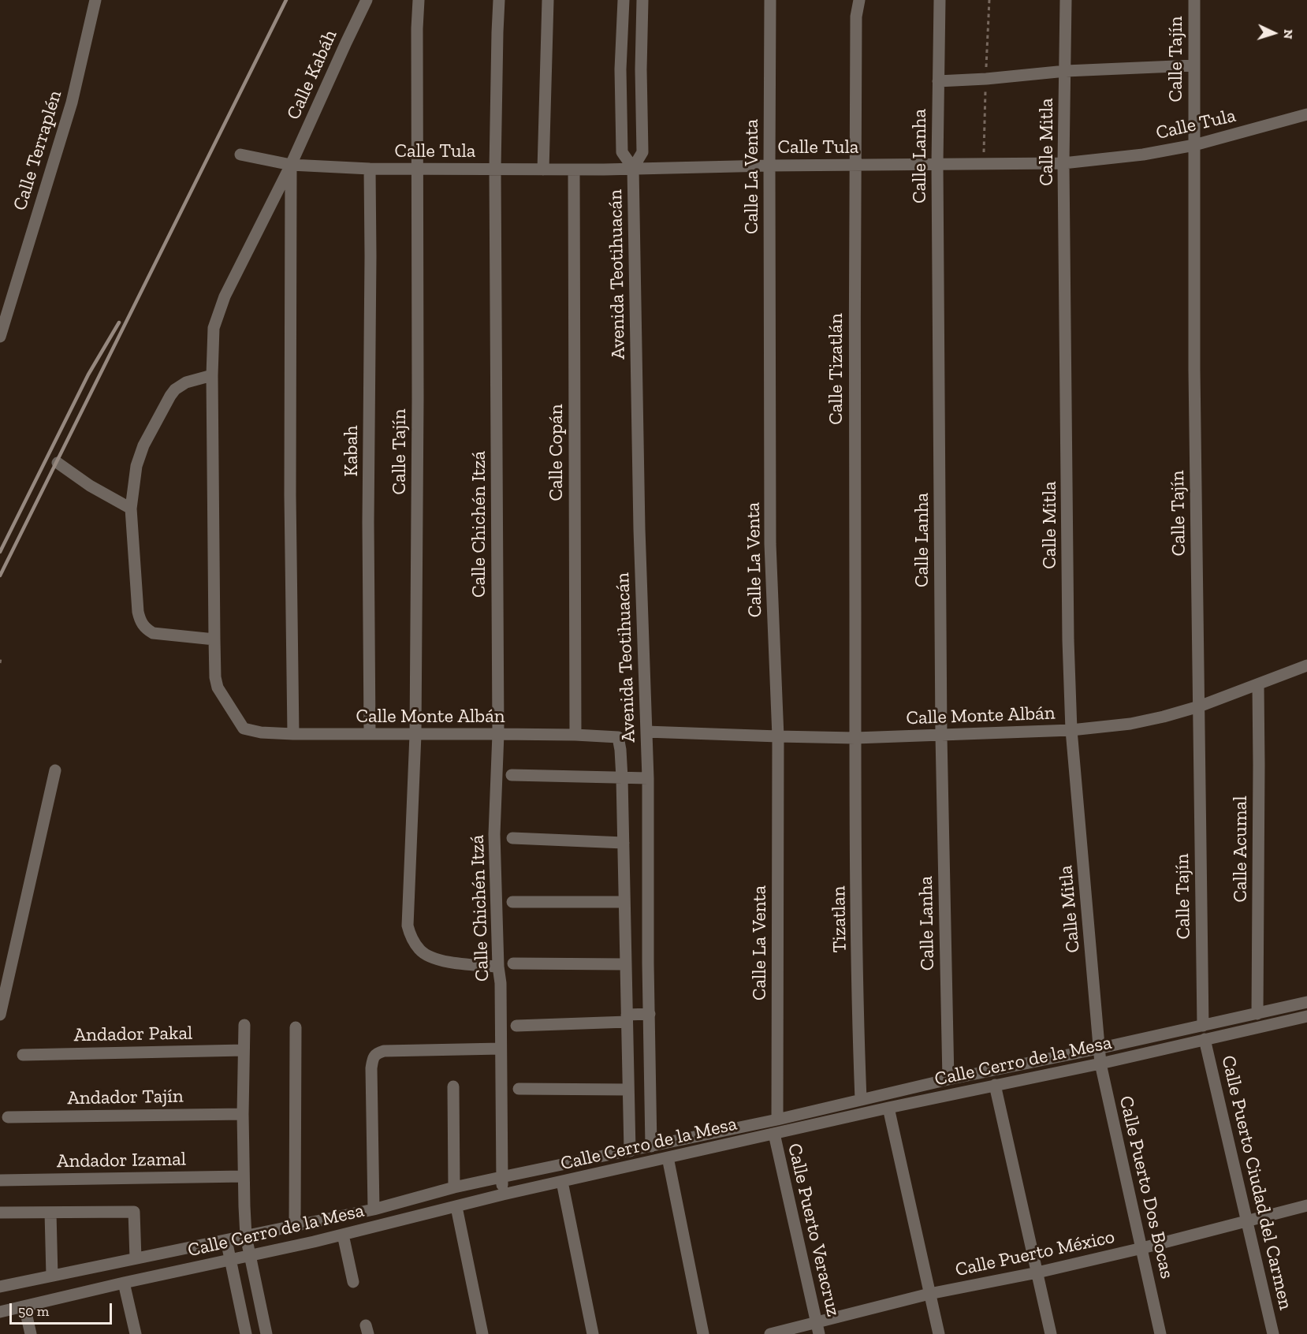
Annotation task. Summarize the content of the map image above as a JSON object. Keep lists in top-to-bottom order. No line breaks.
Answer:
{"streets":{"street":["Calle Tajín","Calle Kabáh","Calle Tula","Calle Mitla","Calle Terraplén","Calle Lanha","Calle La Venta","Avenida Teotihuacán","Calle Tizatlán","Kabah","Calle Copán","Calle Chichén Itzá","Calle Monte Albán","Calle Acumal","Tizatlan","Andador Pakal","Calle Cerro de la Mesa","Andador Tajín","Andador Izamal","Calle Puerto Ciudad del Carmen","Calle Puerto Dos Bocas","Calle Puerto Veracruz","Calle Puerto México"]},"crossings":[["Calle Tajín","Calle Tula"],["Calle Tajín","Calle Chichén Itzá"],["Calle Tajín","Calle Monte Albán"],["Calle Tajín","Calle Cerro de la Mesa"],["Calle Kabáh","Calle Tula"],["Calle Kabáh","Calle Monte Albán"],["Calle Tula","Calle Mitla"],["Calle Tula","Calle Lanha"],["Calle Tula","Calle La Venta"],["Calle Tula","Avenida Teotihuacán"],["Calle Tula","Calle Tizatlán"],["Calle Tula","Kabah"],["Calle Tula","Calle Copán"],["Calle Tula","Calle Chichén Itzá"],["Calle Mitla","Calle Monte Albán"],["Calle Mitla","Calle Cerro de la Mesa"],["Calle Mitla","Calle Puerto Dos Bocas"],["Calle Lanha","Calle Monte Albán"],["Calle Lanha","Calle Cerro de la Mesa"],["Calle La Venta","Calle Monte Albán"],["Calle La Venta","Calle Cerro de la Mesa"],["Avenida Teotihuacán","Calle Monte Albán"],["Avenida Teotihuacán","Calle Cerro de la Mesa"],["Calle Tizatlán","Calle Monte Albán"],["Calle Tizatlán","Tizatlan"],["Kabah","Calle Monte Albán"],["Calle Copán","Calle Monte Albán"],["Calle Chichén Itzá","Calle Monte Albán"],["Calle Chichén Itzá","Calle Cerro de la Mesa"],["Calle Monte Albán","Calle Acumal"],["Calle Monte Albán","Tizatlan"],["Calle Acumal","Calle Cerro de la Mesa"],["Tizatlan","Calle Cerro de la Mesa"],["Calle Cerro de la Mesa","Calle Puerto Ciudad del Carmen"],["Calle Cerro de la Mesa","Calle Puerto Dos Bocas"],["Calle Cerro de la Mesa","Calle Puerto Veracruz"],["Calle Puerto Ciudad del Carmen","Calle Puerto México"],["Calle Puerto Dos Bocas","Calle Puerto México"],["Calle Puerto Veracruz","Calle Puerto México"]],"scale_bar":"50 m","north":"right"}
